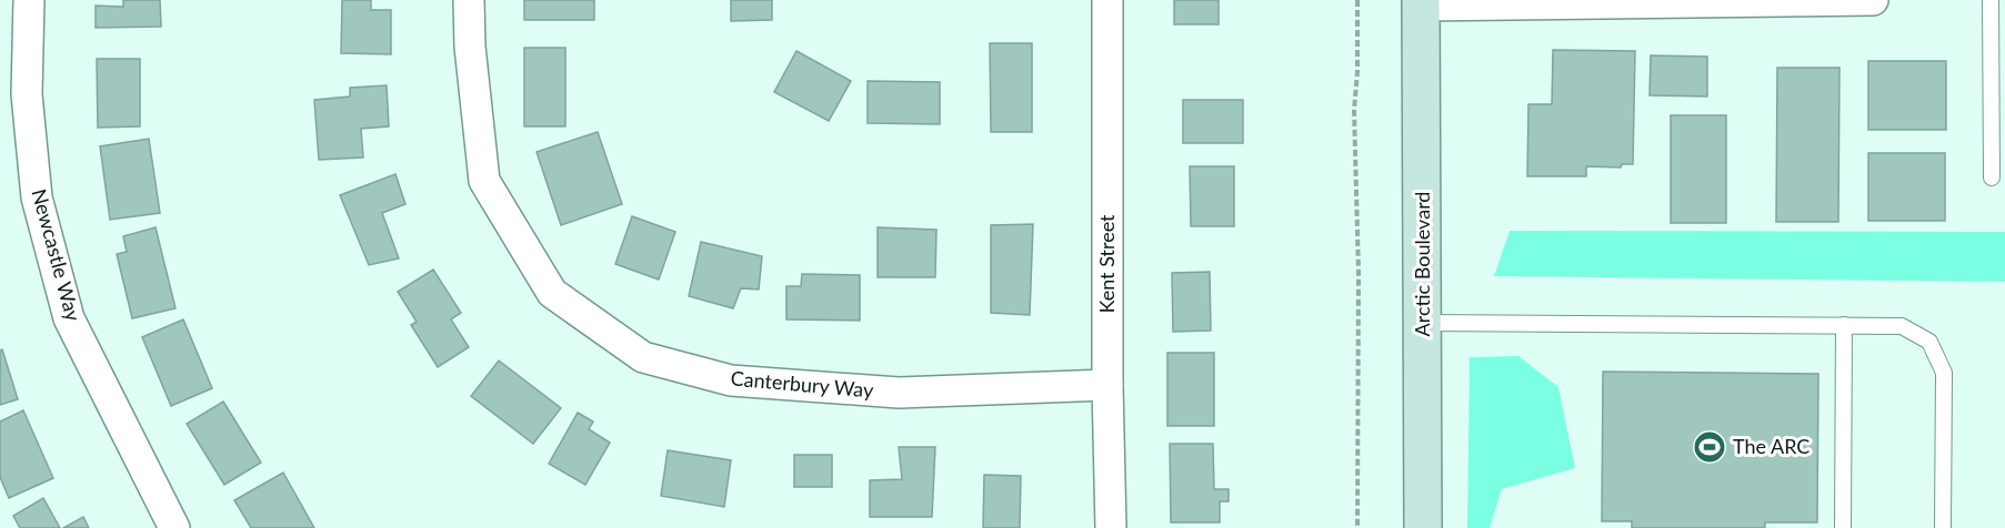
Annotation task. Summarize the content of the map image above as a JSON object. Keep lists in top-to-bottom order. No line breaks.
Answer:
{"streets":{"main road":["Arctic Boulevard"],"street":["Newcastle Way","Kent Street","Canterbury Way"]},"crossings":[["Kent Street","Canterbury Way"]],"places":{"sports":["The ARC"]}}
